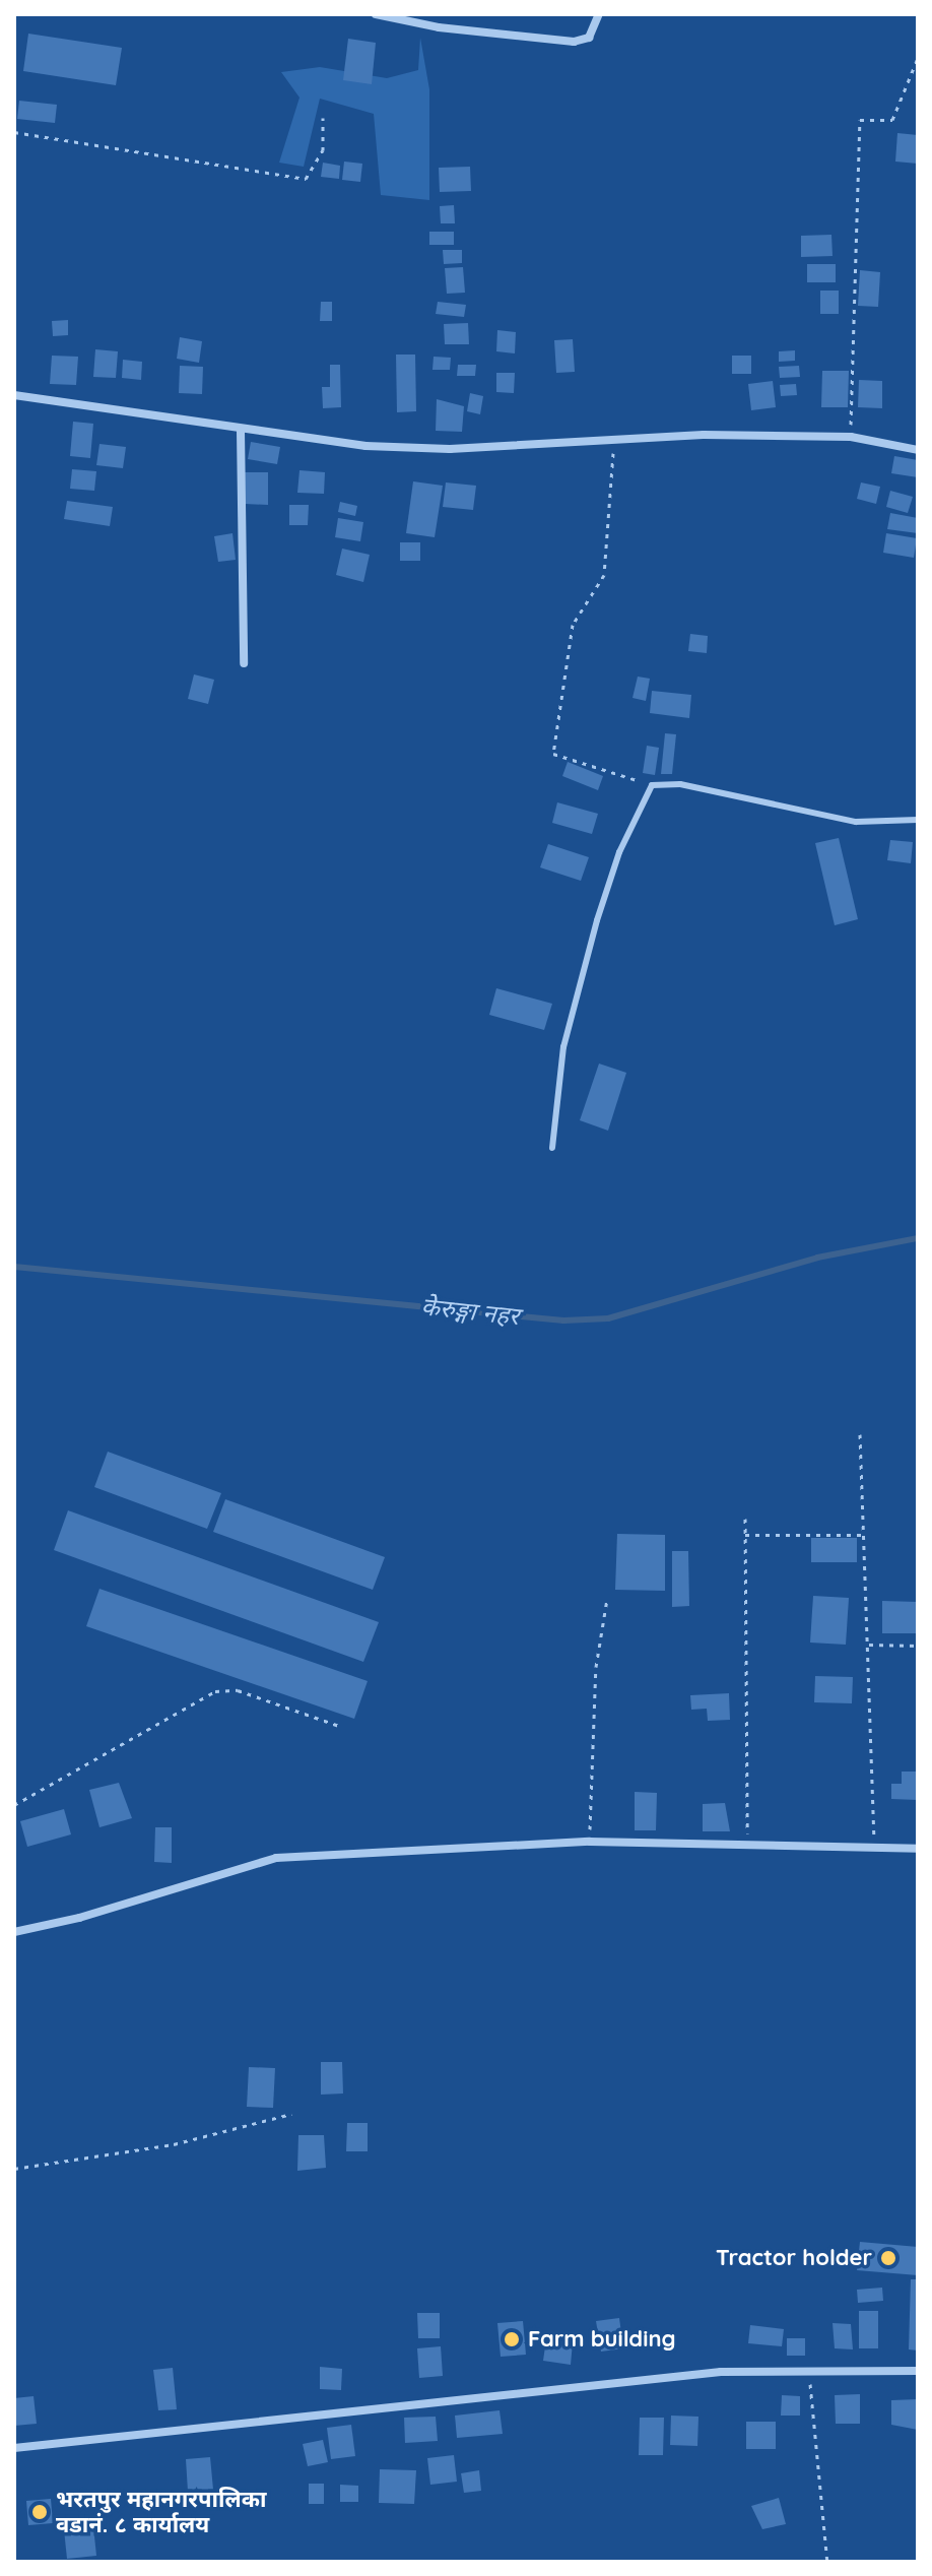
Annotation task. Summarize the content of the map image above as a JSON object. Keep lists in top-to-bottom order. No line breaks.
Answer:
{"water":["केेरुङ्गा नहर"],"places":["Tractor holder","Farm building","भरतपुर महानगरपालिका वडानं. ८ कार्यालय"]}
